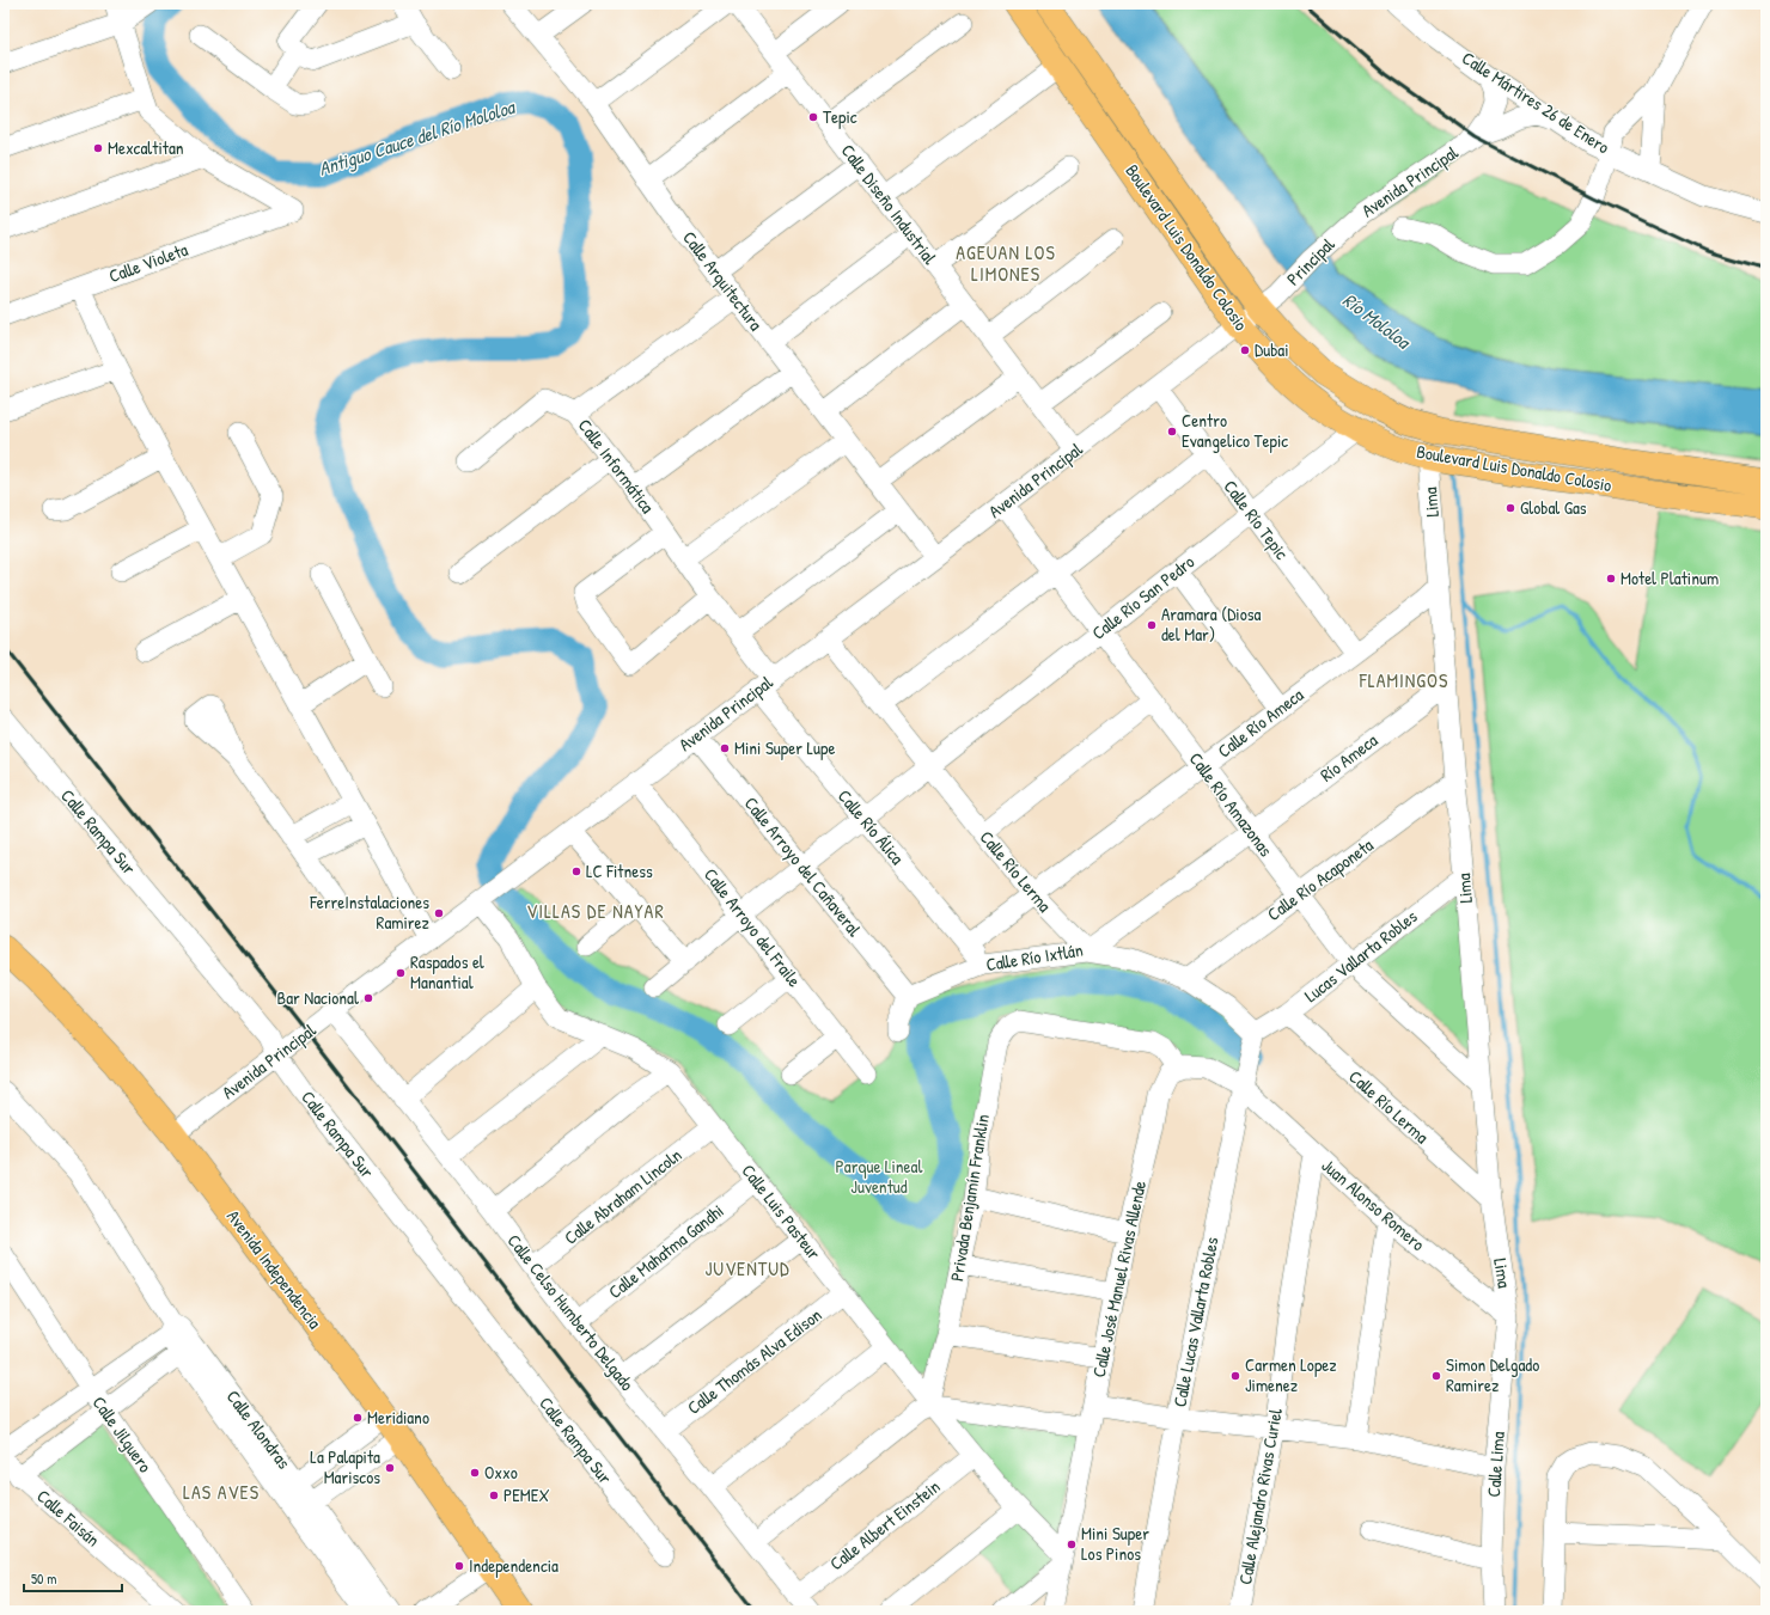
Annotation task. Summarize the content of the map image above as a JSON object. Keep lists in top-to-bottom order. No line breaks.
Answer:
{"streets":{"main road":["Boulevard Luis Donaldo Colosio","Avenida Independencia"],"street":["Calle Mártires 26 de Enero","Avenida Principal","Calle Diseño Industrial","Principal","Calle Violeta","Calle Arquitectura","Calle Informática","Lima","Calle Río Tepic","Calle Río San Pedro","Calle Río Ameca","Río Ameca","Calle Río Amazonas","Calle Río Álica","Calle Rampa Sur","Calle Arroyo del Cañaveral","Calle Río Lerma","Calle Río Acaponeta","Calle Arroyo del Fraile","Lucas Vallarta Robles","Calle Río Ixtlán","Calle Abraham Lincoln","Privada Benjamín Franklin","Juan Alonso Romero","Calle Luis Pasteur","Calle Mahatma Gandhi","Calle José Manuel Rivas Allende","Calle Celso Humberto Delgado","Calle Lucas Vallarta Robles","Calle Thomás Alva Edison","Calle Alondras","Calle Jilguero","Calle Lima","Calle Alejandro Rivas Curiel","Calle Faisán","Calle Albert Einstein"]},"crossings":[["Calle Mártires 26 de Enero","Avenida Principal"],["Avenida Principal","Calle Diseño Industrial"],["Avenida Principal","Boulevard Luis Donaldo Colosio"],["Avenida Principal","Principal"],["Avenida Principal","Calle Arquitectura"],["Avenida Principal","Calle Informática"],["Avenida Principal","Calle Río Tepic"],["Avenida Principal","Calle Río Amazonas"],["Avenida Principal","Calle Río Álica"],["Avenida Principal","Calle Rampa Sur"],["Avenida Principal","Calle Arroyo del Cañaveral"],["Avenida Principal","Calle Río Lerma"],["Avenida Principal","Calle Arroyo del Fraile"],["Avenida Principal","Avenida Independencia"],["Avenida Principal","Calle Celso Humberto Delgado"],["Boulevard Luis Donaldo Colosio","Principal"],["Boulevard Luis Donaldo Colosio","Lima"],["Boulevard Luis Donaldo Colosio","Calle Río San Pedro"],["Calle Arquitectura","Calle Informática"],["Calle Informática","Calle Río Álica"],["Lima","Calle Río Ameca"],["Lima","Río Ameca"],["Lima","Calle Río Amazonas"],["Lima","Calle Río Lerma"],["Lima","Calle Río Acaponeta"],["Lima","Lucas Vallarta Robles"],["Lima","Juan Alonso Romero"],["Lima","Calle Lima"],["Calle Río Tepic","Calle Río San Pedro"],["Calle Río Tepic","Calle Río Ameca"],["Calle Río San Pedro","Calle Río Amazonas"],["Calle Río San Pedro","Calle Río Álica"],["Calle Río San Pedro","Calle Arroyo del Cañaveral"],["Calle Río San Pedro","Calle Río Lerma"],["Calle Río San Pedro","Calle Arroyo del Fraile"],["Calle Río Ameca","Calle Río Amazonas"],["Calle Río Ameca","Calle Río Álica"],["Calle Río Ameca","Calle Río Lerma"],["Río Ameca","Calle Río Amazonas"],["Río Ameca","Calle Río Ixtlán"],["Calle Río Amazonas","Calle Río Acaponeta"],["Calle Río Amazonas","Lucas Vallarta Robles"],["Calle Río Amazonas","Calle Río Ixtlán"],["Calle Río Álica","Calle Río Ixtlán"],["Calle Arroyo del Cañaveral","Calle Río Ixtlán"],["Calle Río Lerma","Lucas Vallarta Robles"],["Calle Río Lerma","Calle Río Ixtlán"],["Lucas Vallarta Robles","Calle Lucas Vallarta Robles"],["Calle Abraham Lincoln","Calle Luis Pasteur"],["Calle Abraham Lincoln","Calle Celso Humberto Delgado"],["Privada Benjamín Franklin","Calle Luis Pasteur"],["Privada Benjamín Franklin","Calle José Manuel Rivas Allende"],["Juan Alonso Romero","Calle Lucas Vallarta Robles"],["Juan Alonso Romero","Calle Lima"],["Juan Alonso Romero","Calle Alejandro Rivas Curiel"],["Calle Luis Pasteur","Calle Mahatma Gandhi"],["Calle Luis Pasteur","Calle José Manuel Rivas Allende"],["Calle Luis Pasteur","Calle Thomás Alva Edison"],["Calle Luis Pasteur","Calle Albert Einstein"],["Calle Mahatma Gandhi","Calle Celso Humberto Delgado"],["Calle Celso Humberto Delgado","Calle Thomás Alva Edison"],["Calle Celso Humberto Delgado","Calle Albert Einstein"]],"districts":["AGEUAN LOS LIMONES","FLAMINGOS","VILLAS DE NAYAR","JUVENTUD","LAS AVES"],"water":["Antiguo Cauce del Río Mololoa","Río Mololoa"],"parks":["Parque Lineal Juventud"],"places":["Tepic","Mexcaltitan","Dubai","Centro Evangelico Tepic","Global Gas","Motel Platinum","Aramara (Diosa del Mar)","Mini Super Lupe","LC Fitness","FerreInstalaciones Ramirez","Raspados el Manantial","Bar Nacional","Carmen Lopez Jimenez","Simon Delgado Ramirez","Meridiano","La Palapita Mariscos","Oxxo","PEMEX","Mini Super Los Pinos","Independencia"],"scale_bar":"50 m"}
